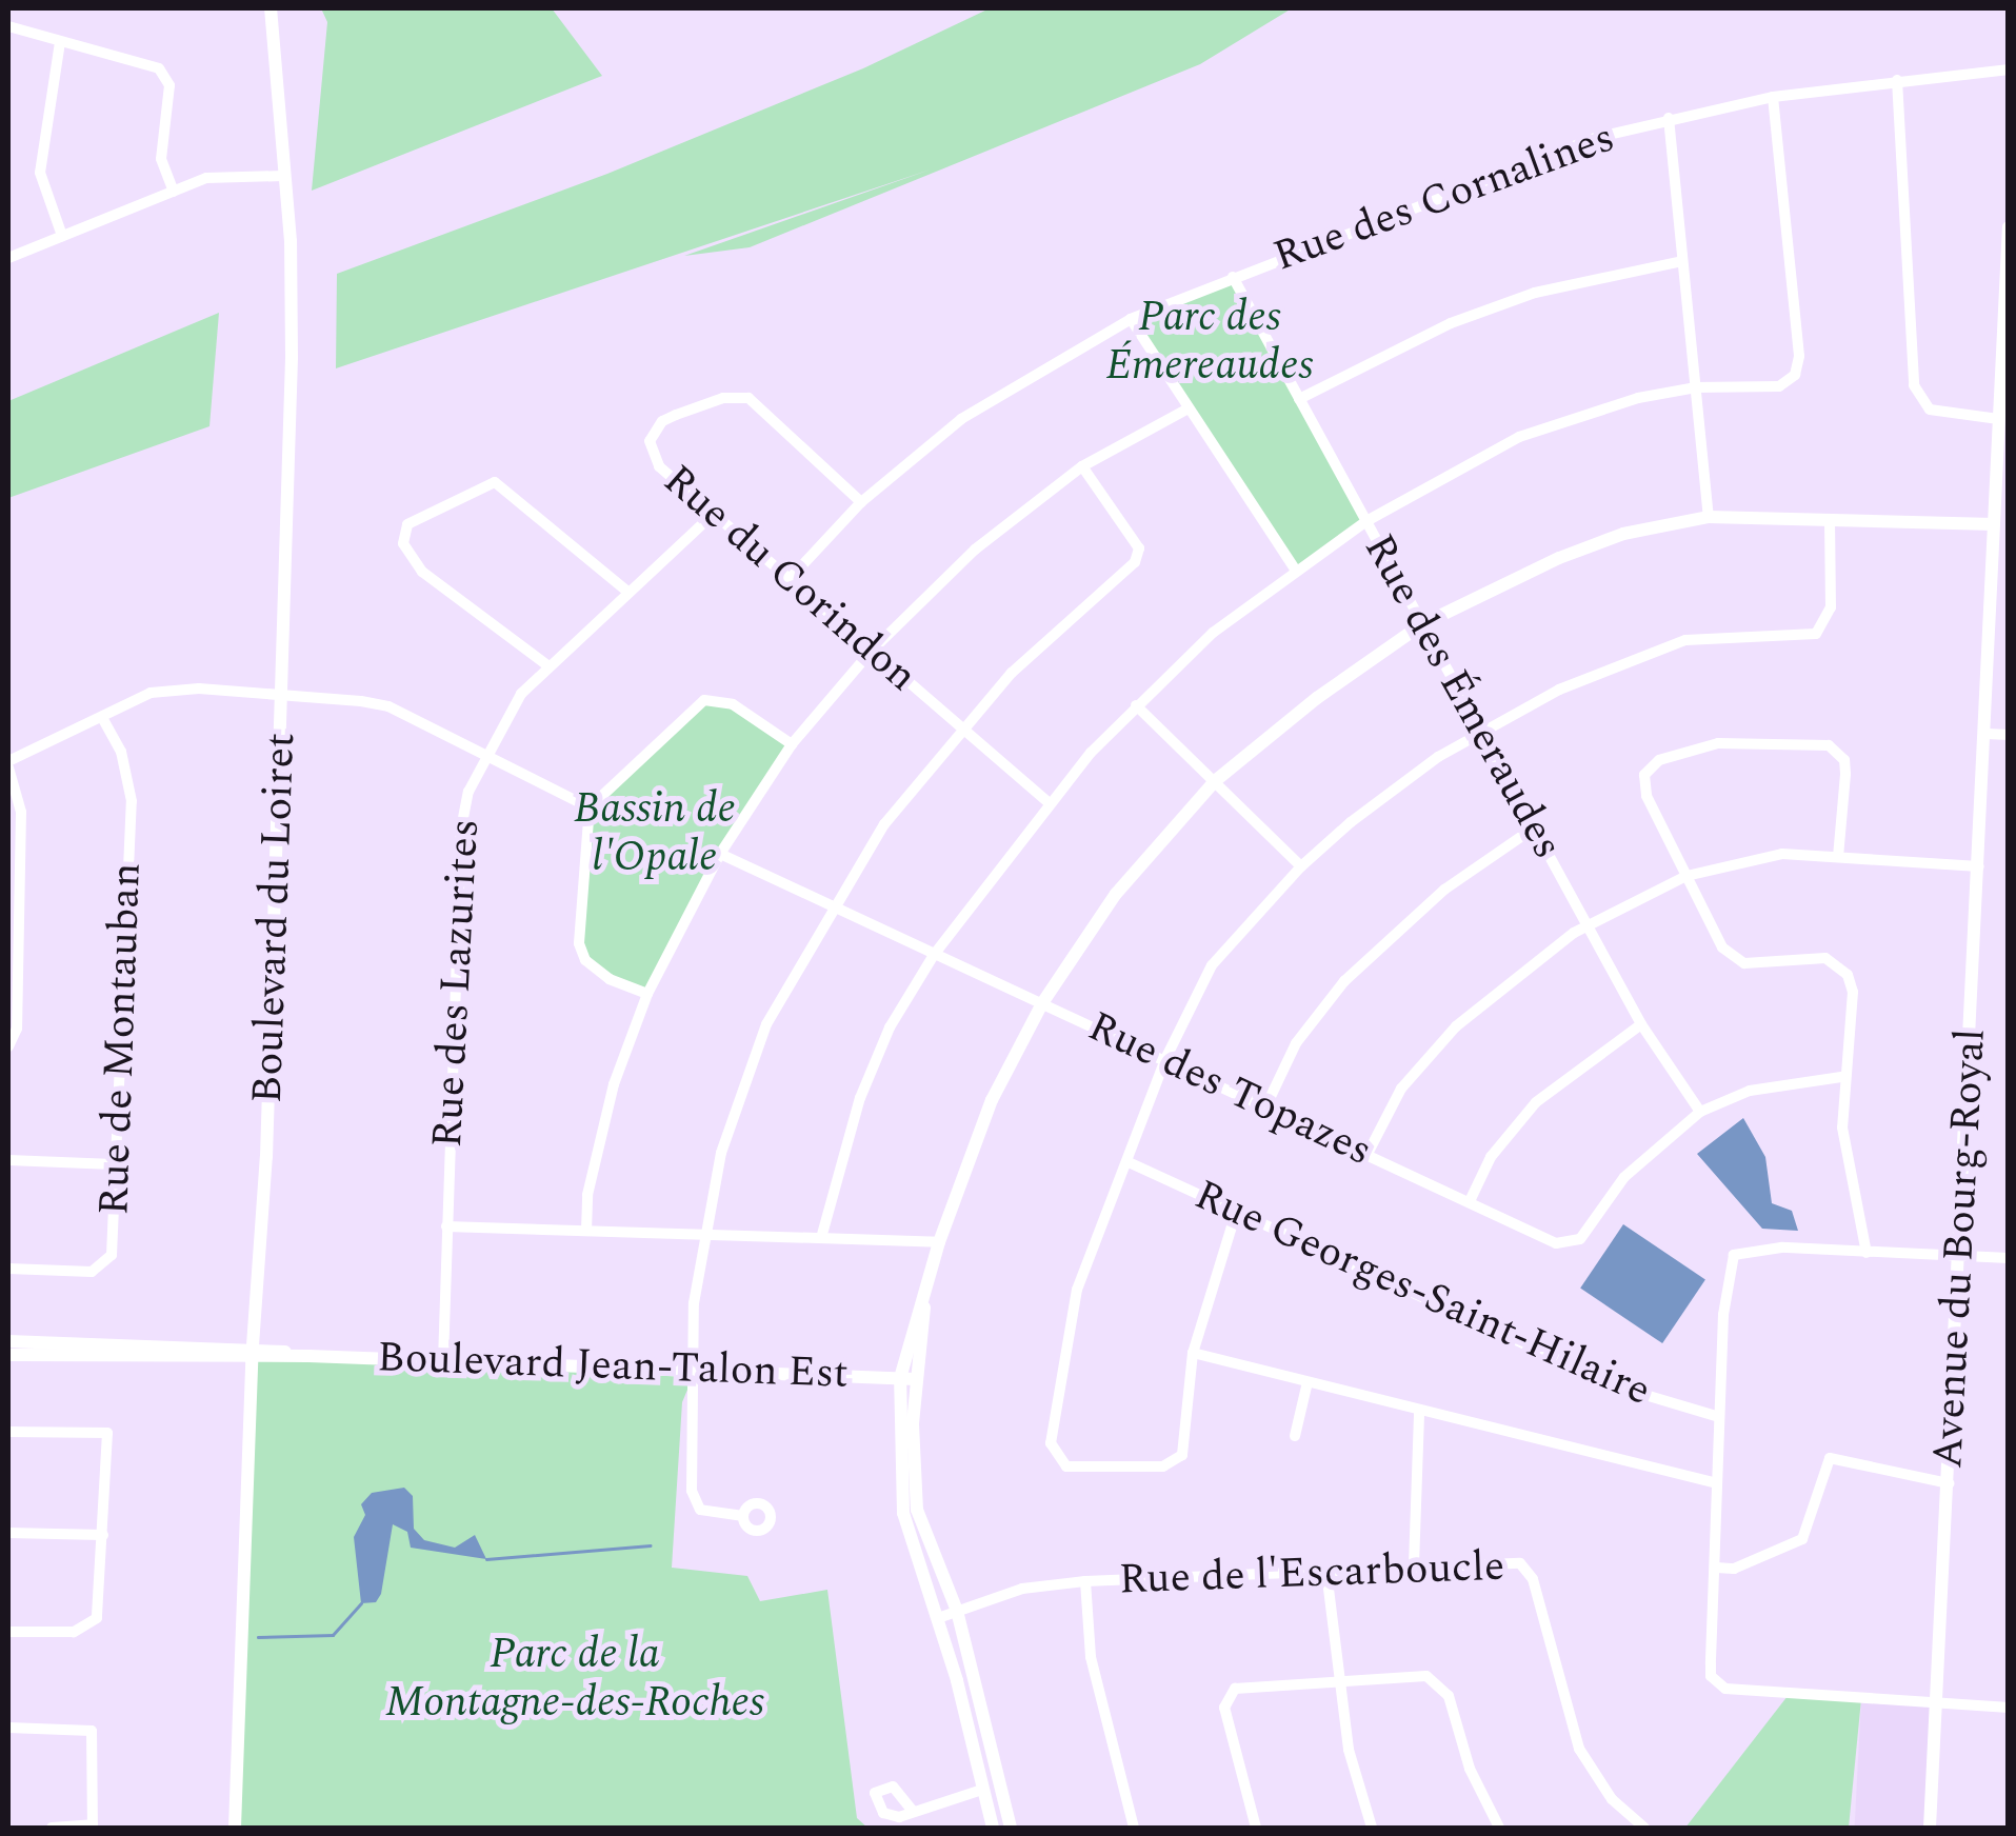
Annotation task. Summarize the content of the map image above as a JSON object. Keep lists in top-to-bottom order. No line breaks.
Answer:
{"streets":{"street":["Rue des Cornalines","Rue du Corindon","Rue des Émeraudes","Boulevard du Loiret","Rue des Lazurites","Rue de Montauban","Rue des Topazes","Avenue du Bourg-Royal","Rue Georges-Saint-Hilaire","Boulevard Jean-Talon Est","Rue de l'Escarboucle"]},"crossings":[["Rue des Cornalines","Rue du Corindon"],["Rue des Cornalines","Rue des Émeraudes"],["Rue du Corindon","Rue des Lazurites"],["Rue des Émeraudes","Rue des Topazes"],["Boulevard du Loiret","Boulevard Jean-Talon Est"],["Rue des Lazurites","Boulevard Jean-Talon Est"]],"parks":["Parc des Émereaudes","Bassin de l'Opale","Parc de la Montagne-des-Roches"]}
